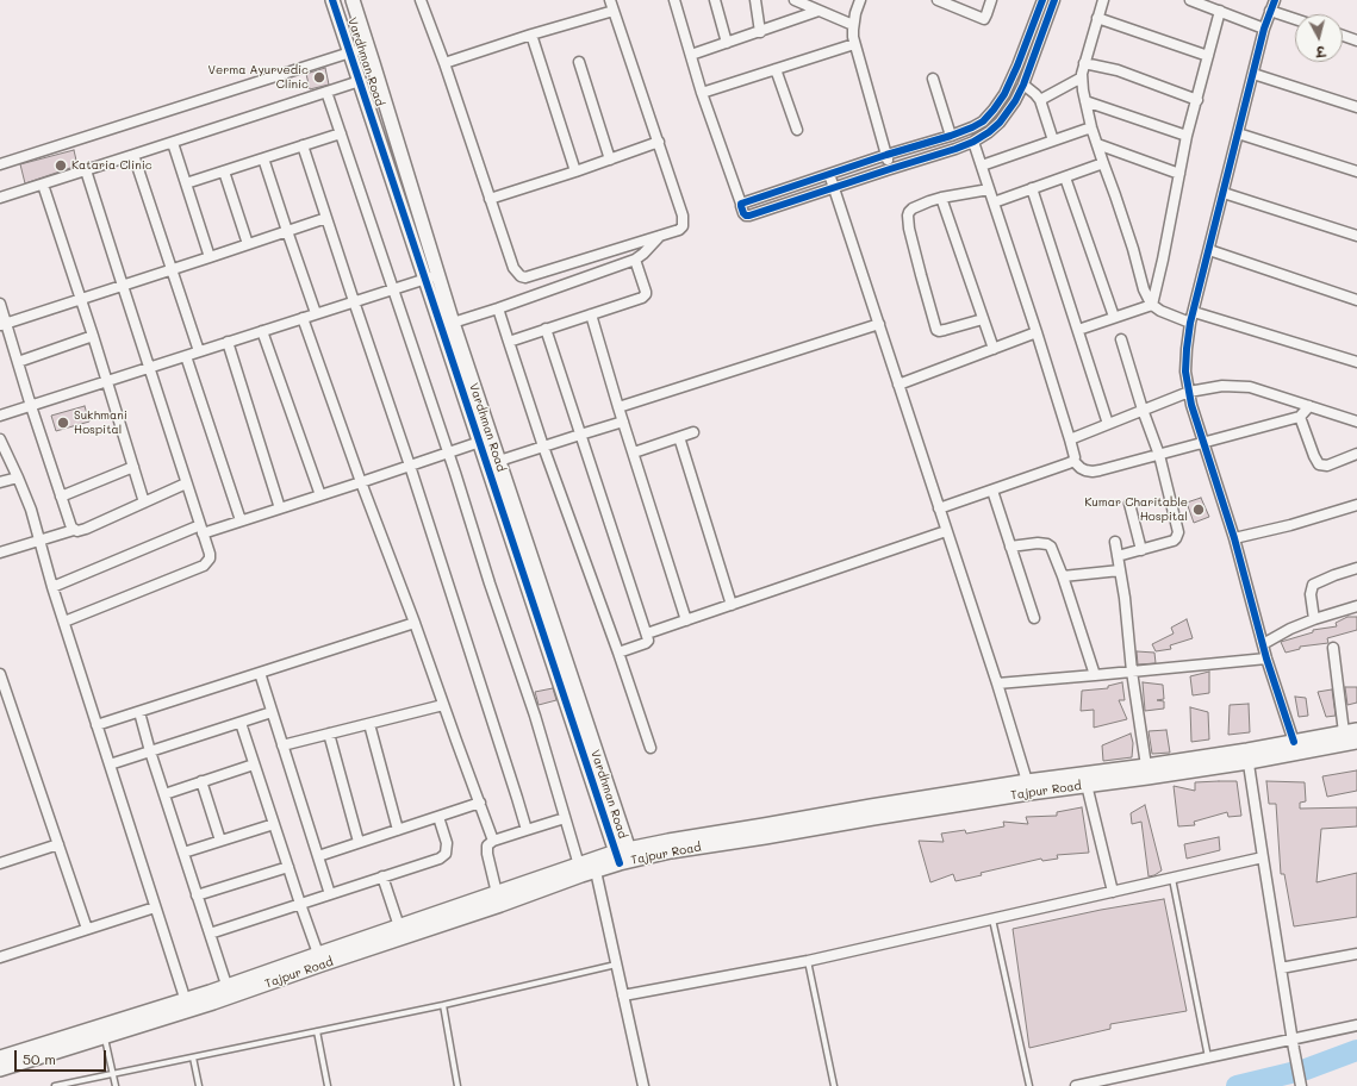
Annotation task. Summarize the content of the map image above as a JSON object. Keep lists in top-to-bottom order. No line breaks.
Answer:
{"streets":{"main road":["Vardhman Road","Tajpur Road"]},"crossings":[["Vardhman Road","Tajpur Road"]],"places":["Verma Ayurvedic Clinic","Kataria Clinic","Sukhmani Hospital","Kumar Charitable Hospital"],"scale_bar":"50 m","north":"bottom"}
